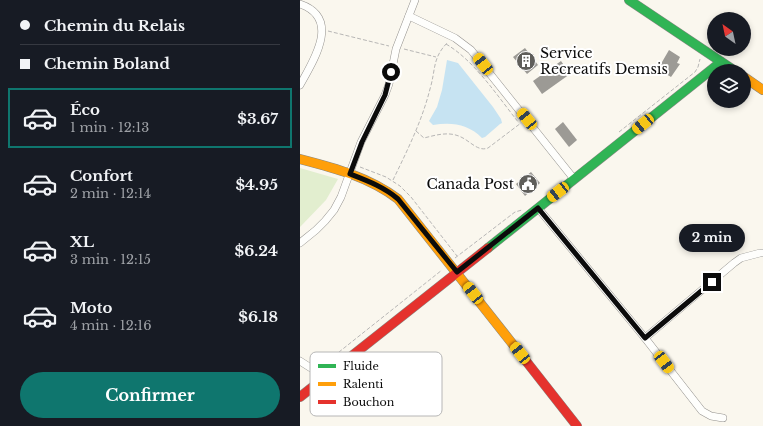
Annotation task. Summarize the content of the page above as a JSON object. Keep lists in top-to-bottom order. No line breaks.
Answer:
{"places":{"building":["Service Recreatifs Demsis"],"public building":["Canada Post"]},"legend":["Fluide","Ralenti","Bouchon"],"north":"top left","page":{"banner":["Chemin du Relais","Chemin Boland"],"list":[{"name":"Éco","note":"1 min · 12:13","value":"$3.67"},{"name":"Confort","note":"2 min · 12:14","value":"$4.95"},{"name":"XL","note":"3 min · 12:15","value":"$6.24"},{"name":"Moto","note":"4 min · 12:16","value":"$6.18"}],"bubble":"2 min","buttons":"Confirmer"}}
